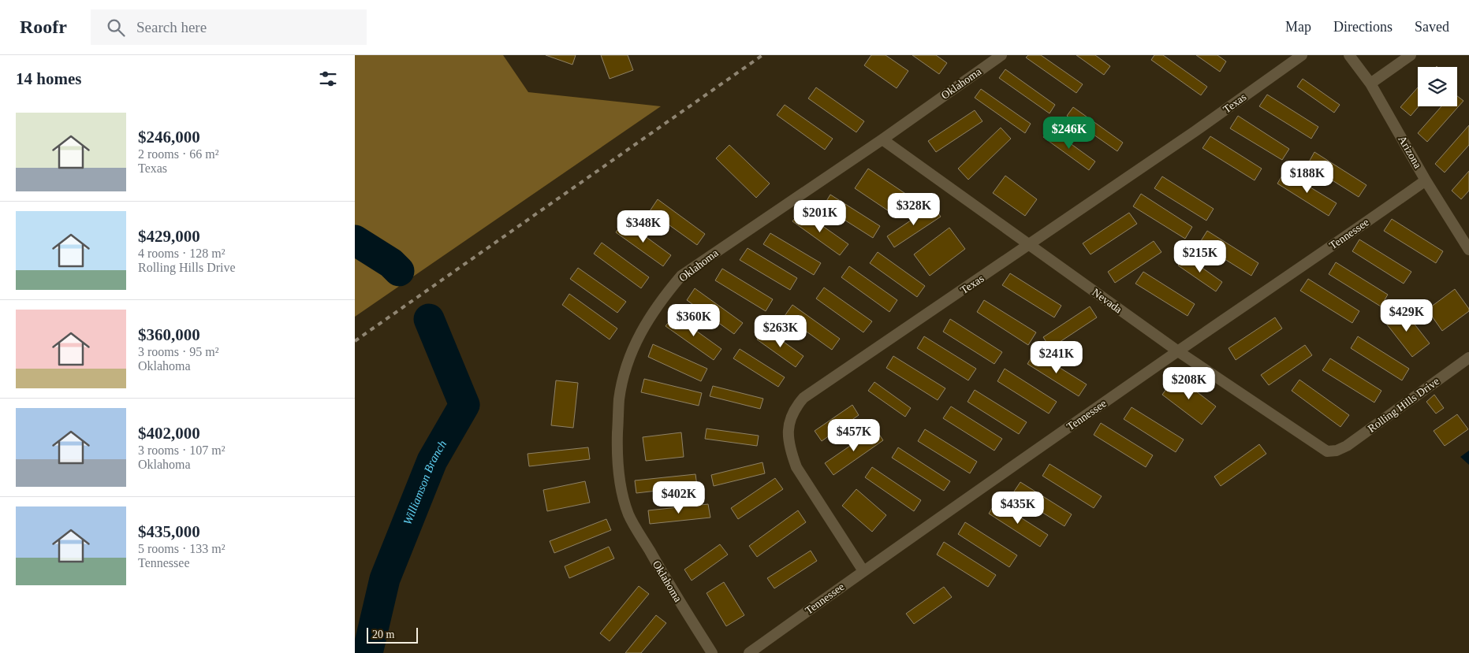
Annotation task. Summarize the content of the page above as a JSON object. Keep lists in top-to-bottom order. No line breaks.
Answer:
{"streets":{"street":["Oklahoma","Texas","Arizona","Tennessee","Nevada","Rolling Hills Drive"]},"crossings":[["Oklahoma","Nevada"],["Texas","Tennessee"],["Texas","Nevada"],["Arizona","Tennessee"],["Tennessee","Nevada"],["Nevada","Rolling Hills Drive"]],"water":["Williamson Branch"],"scale_bar":"20 m","page":{"header":"Roofr","search":"Search here","nav":["Map","Directions","Saved"],"heading":"14 homes","list":[{"name":"$246,000","note":"2 rooms · 66 m² · Texas"},{"name":"$429,000","note":"4 rooms · 128 m² · Rolling Hills Drive"},{"name":"$360,000","note":"3 rooms · 95 m² · Oklahoma"},{"name":"$402,000","note":"3 rooms · 107 m² · Oklahoma"},{"name":"$435,000","note":"5 rooms · 133 m² · Tennessee"}],"price":["$246K","$188K","$328K","$201K","$348K","$215K","$429K","$360K","$263K","$241K","$208K","$457K","$402K","$435K"],"scale":"20 m"}}
